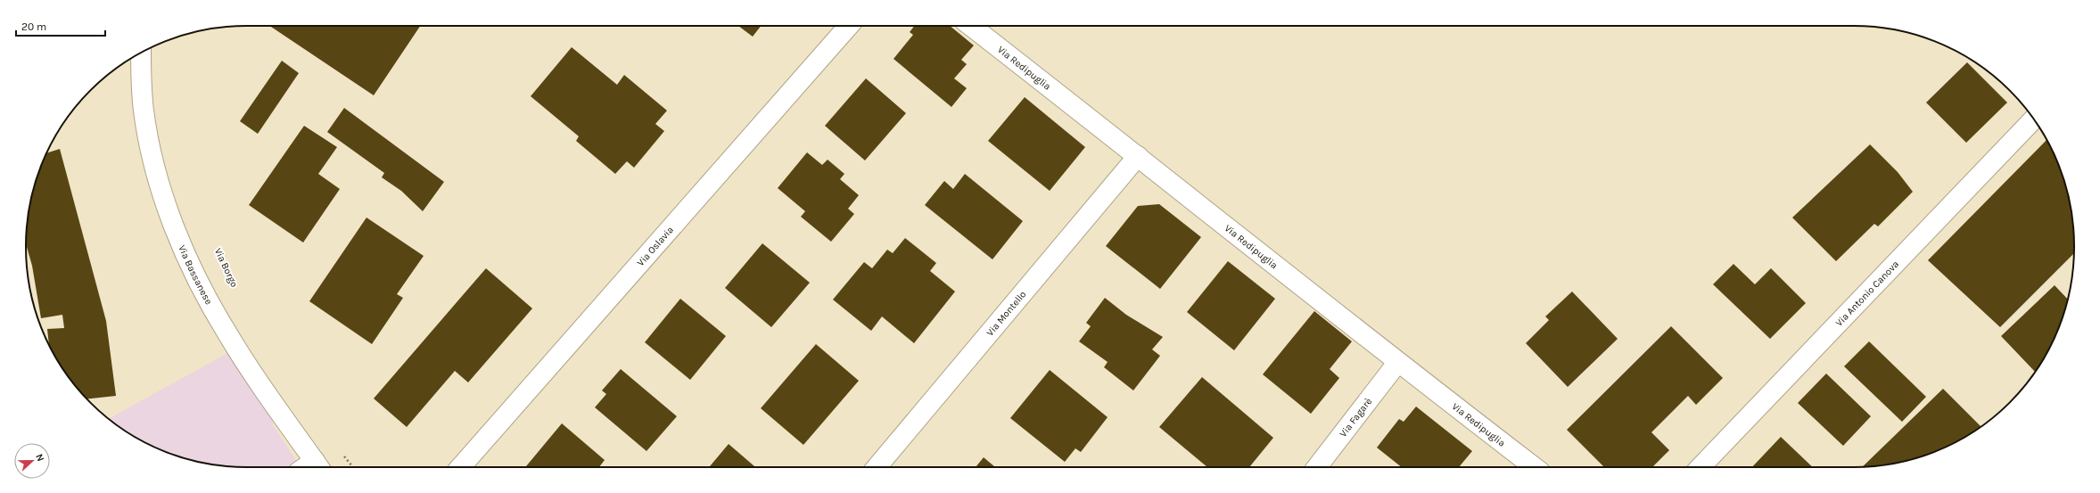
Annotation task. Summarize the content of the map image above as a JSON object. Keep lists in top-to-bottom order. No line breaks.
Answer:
{"streets":{"street":["Via Redipuglia","Via Oslavia","Via Bassanese","Via Antonio Canova","Via Montello","Via Fagarè"]},"crossings":[["Via Redipuglia","Via Montello"],["Via Redipuglia","Via Fagarè"]],"scale_bar":"20 m","north":"right"}
